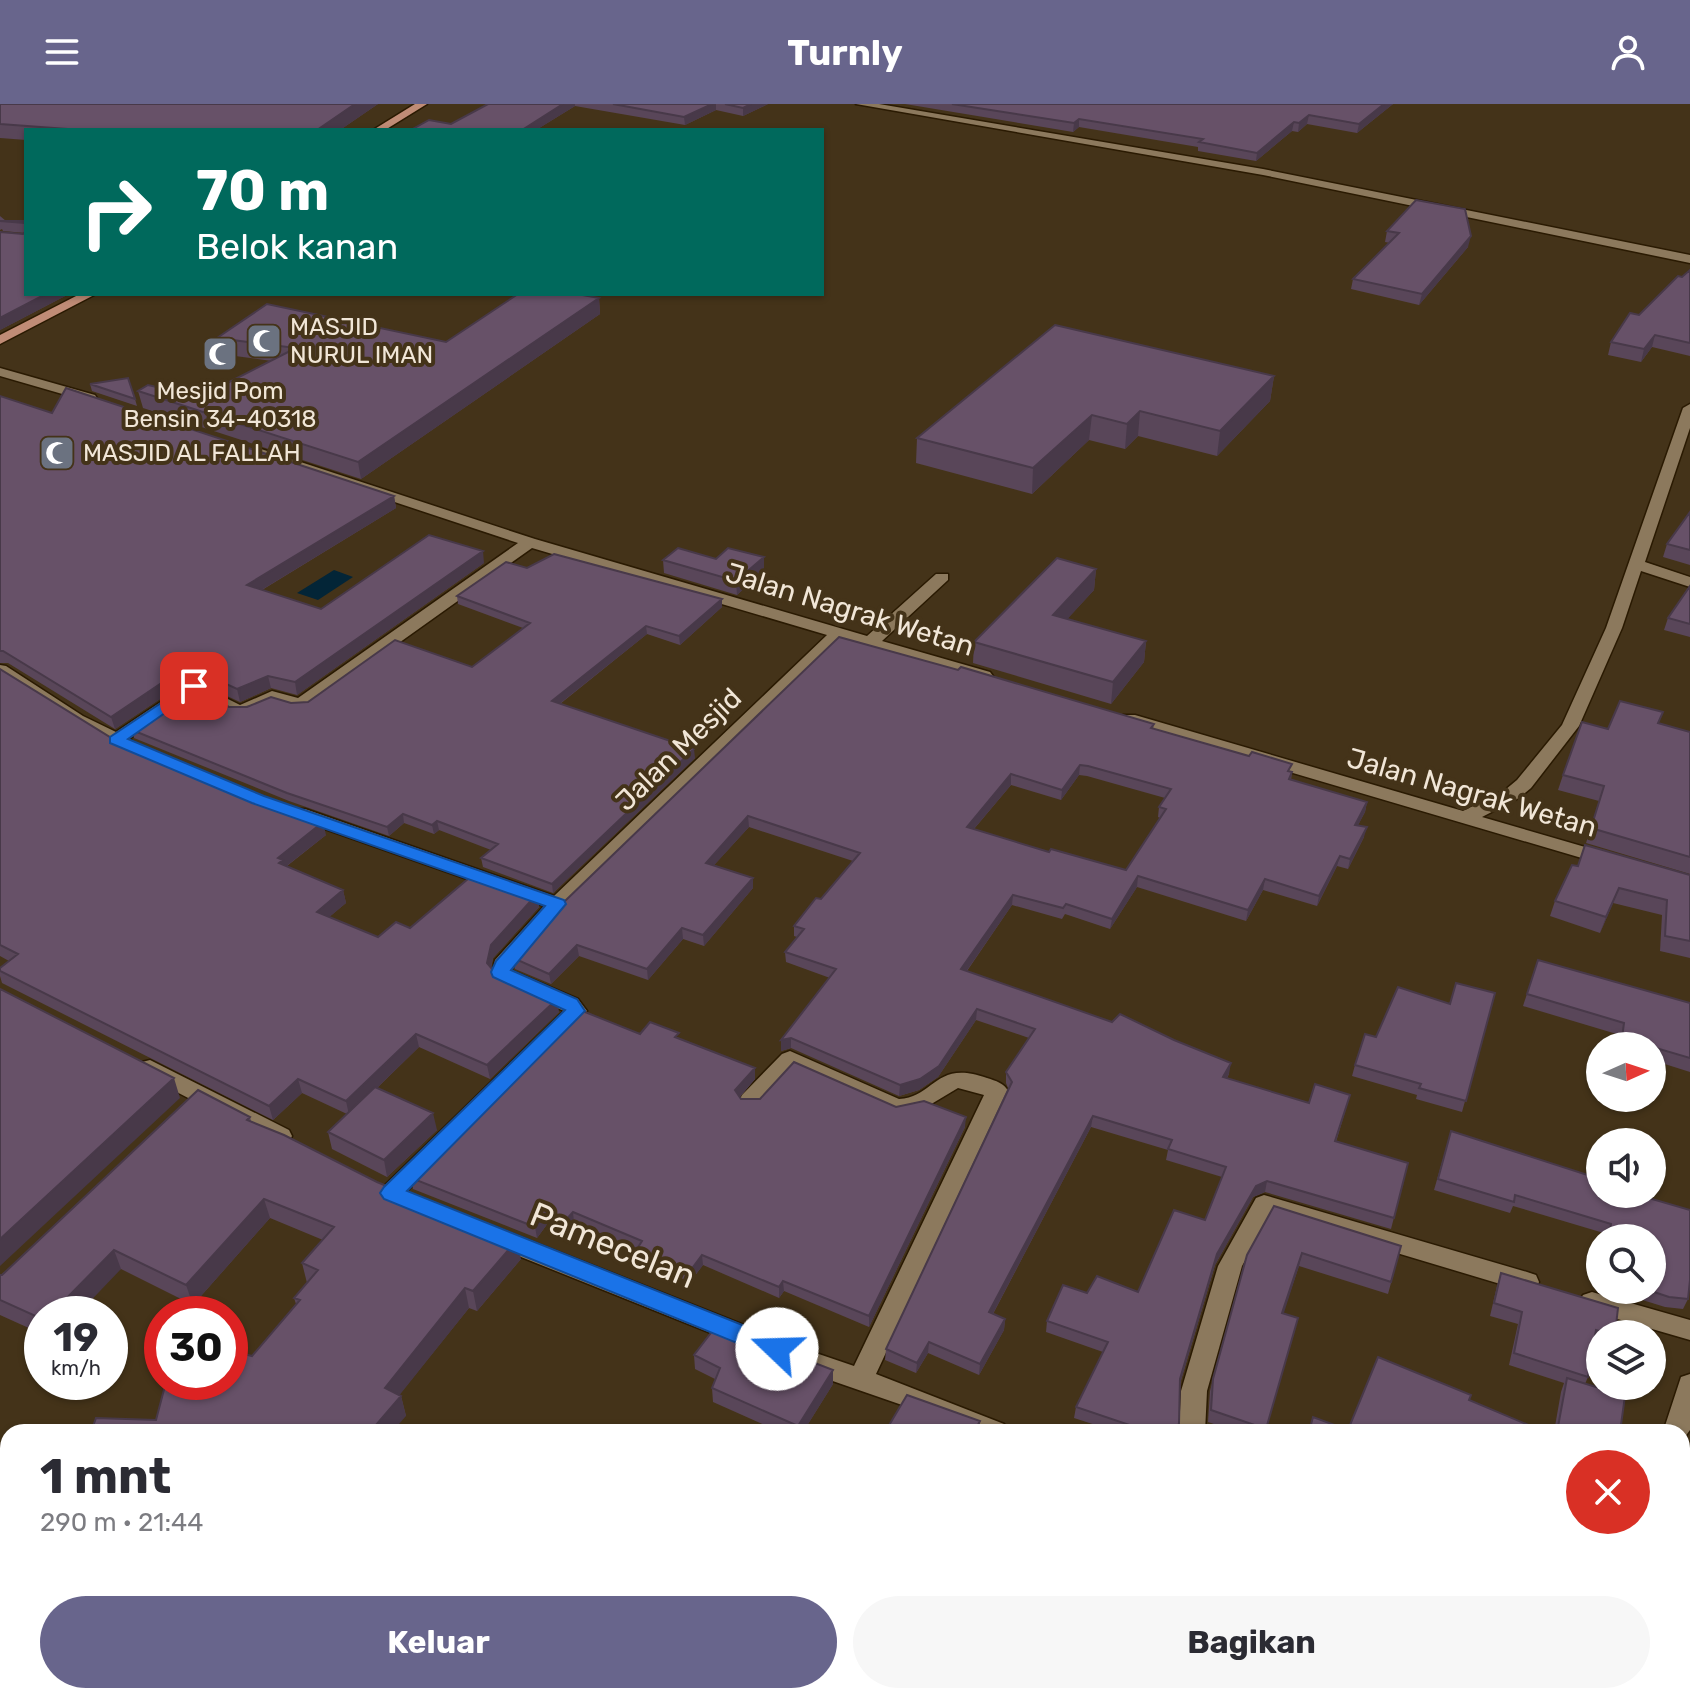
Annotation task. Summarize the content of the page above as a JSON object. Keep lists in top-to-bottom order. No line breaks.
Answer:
{"streets":{"street":["Jalan Nagrak Wetan","Jalan Mesjid","Pamecelan"]},"crossings":[["Jalan Nagrak Wetan","Jalan Mesjid"]],"places":{"mosque":["MASJID NURUL IMAN","Mesjid Pom Bensin 34-40318","MASJID AL FALLAH"]},"north":"right","page":{"header":"Turnly","turn":["70 m","Belok kanan"],"speed":"19 km/h","limit":"30","heading":["1 mnt","290 m · 21:44"],"buttons":["Keluar","Bagikan"]}}
